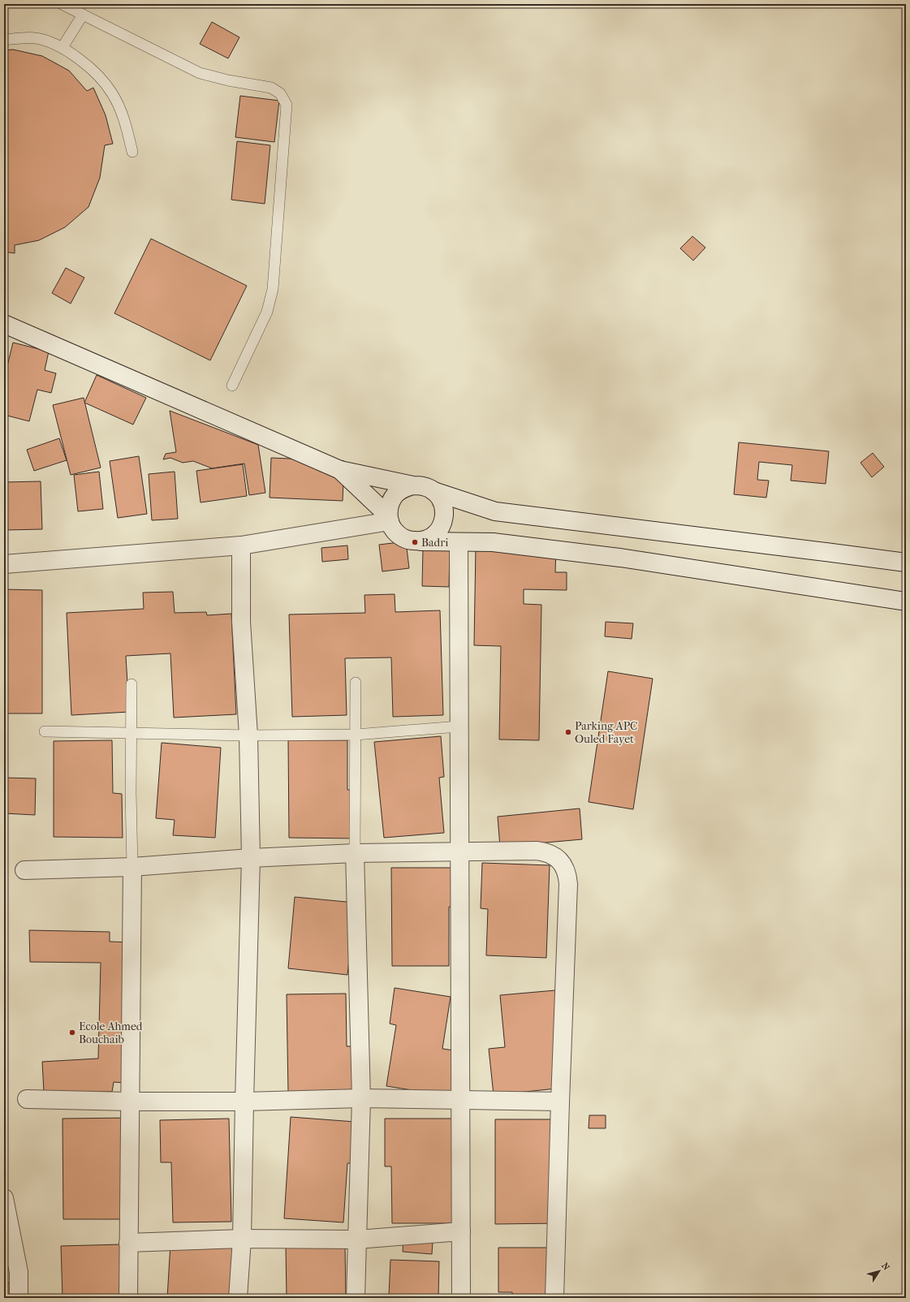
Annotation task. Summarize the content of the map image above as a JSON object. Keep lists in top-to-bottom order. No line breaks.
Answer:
{"places":["Badri","Parking APC Ouled Fayet","Ecole Ahmed Bouchaib"],"north":"top right"}
